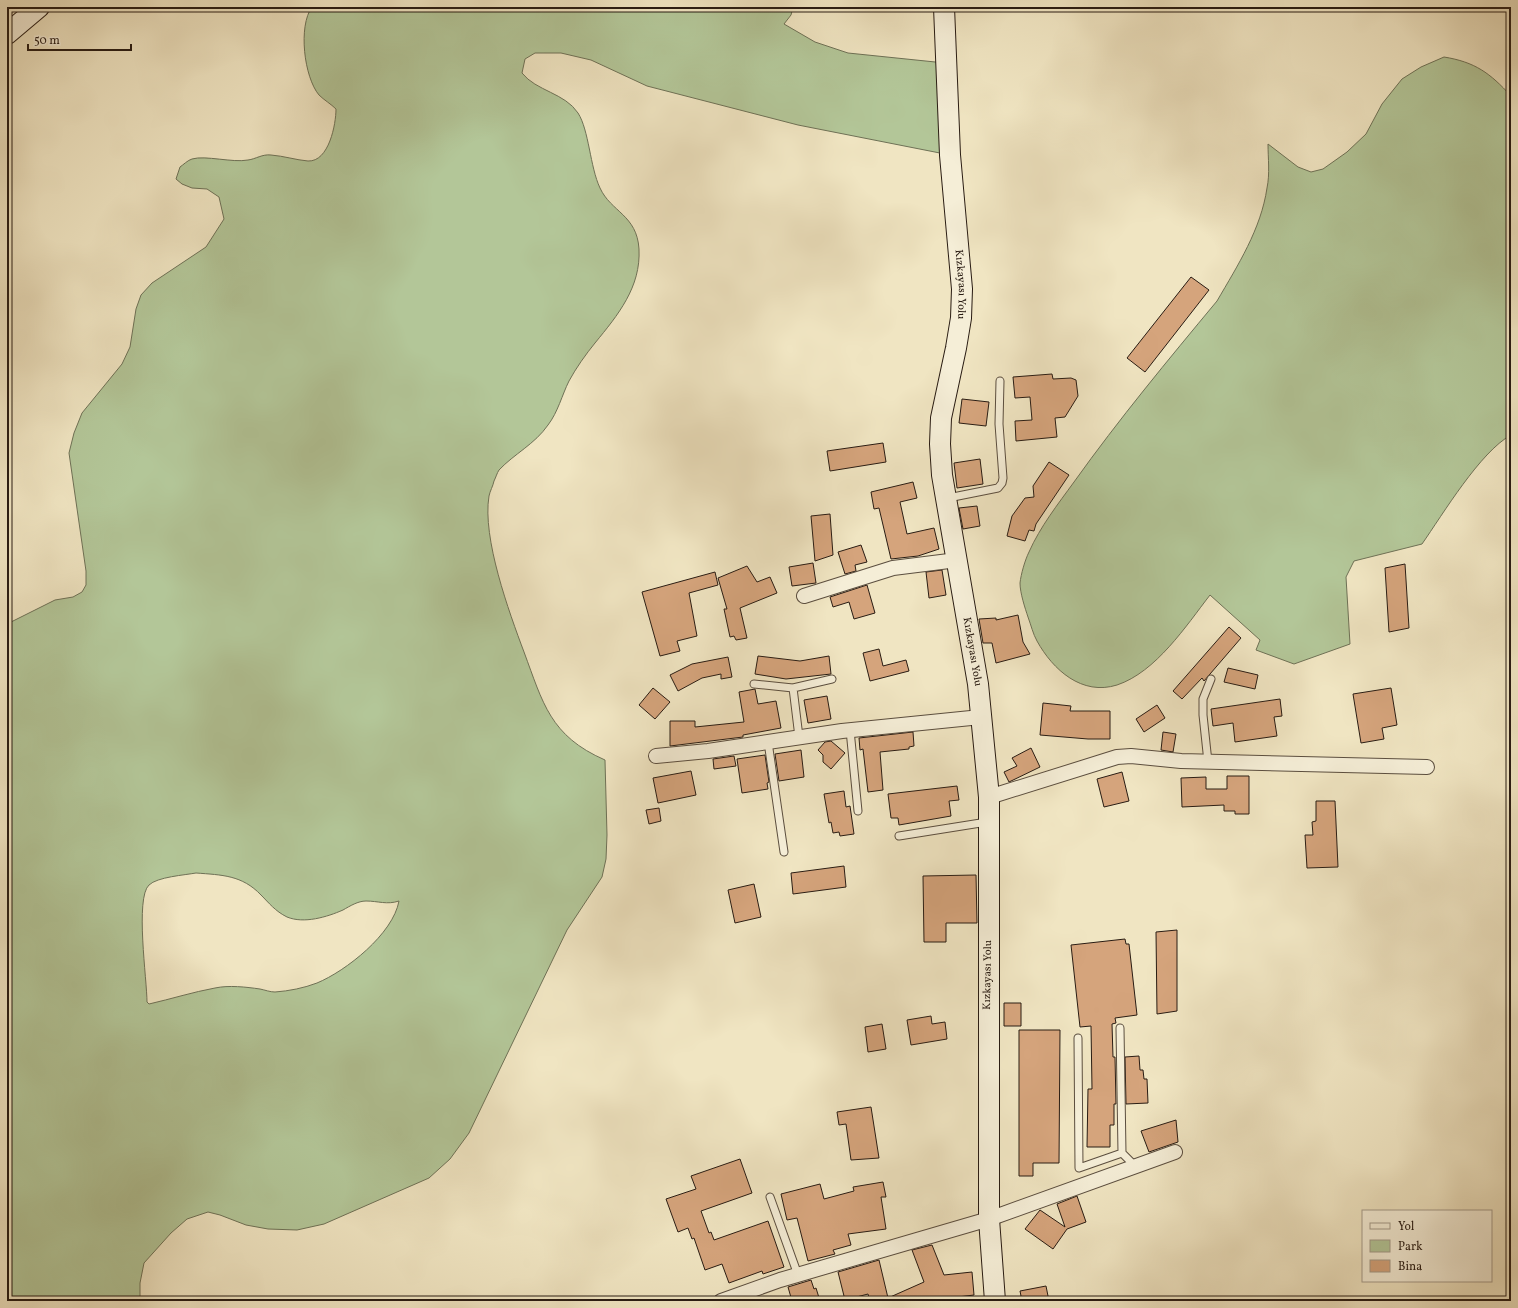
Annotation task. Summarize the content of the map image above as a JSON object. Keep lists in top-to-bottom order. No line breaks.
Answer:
{"streets":{"street":["Kızkayası Yolu"]},"legend":["Yol","Park","Bina"],"scale_bar":"50 m"}
